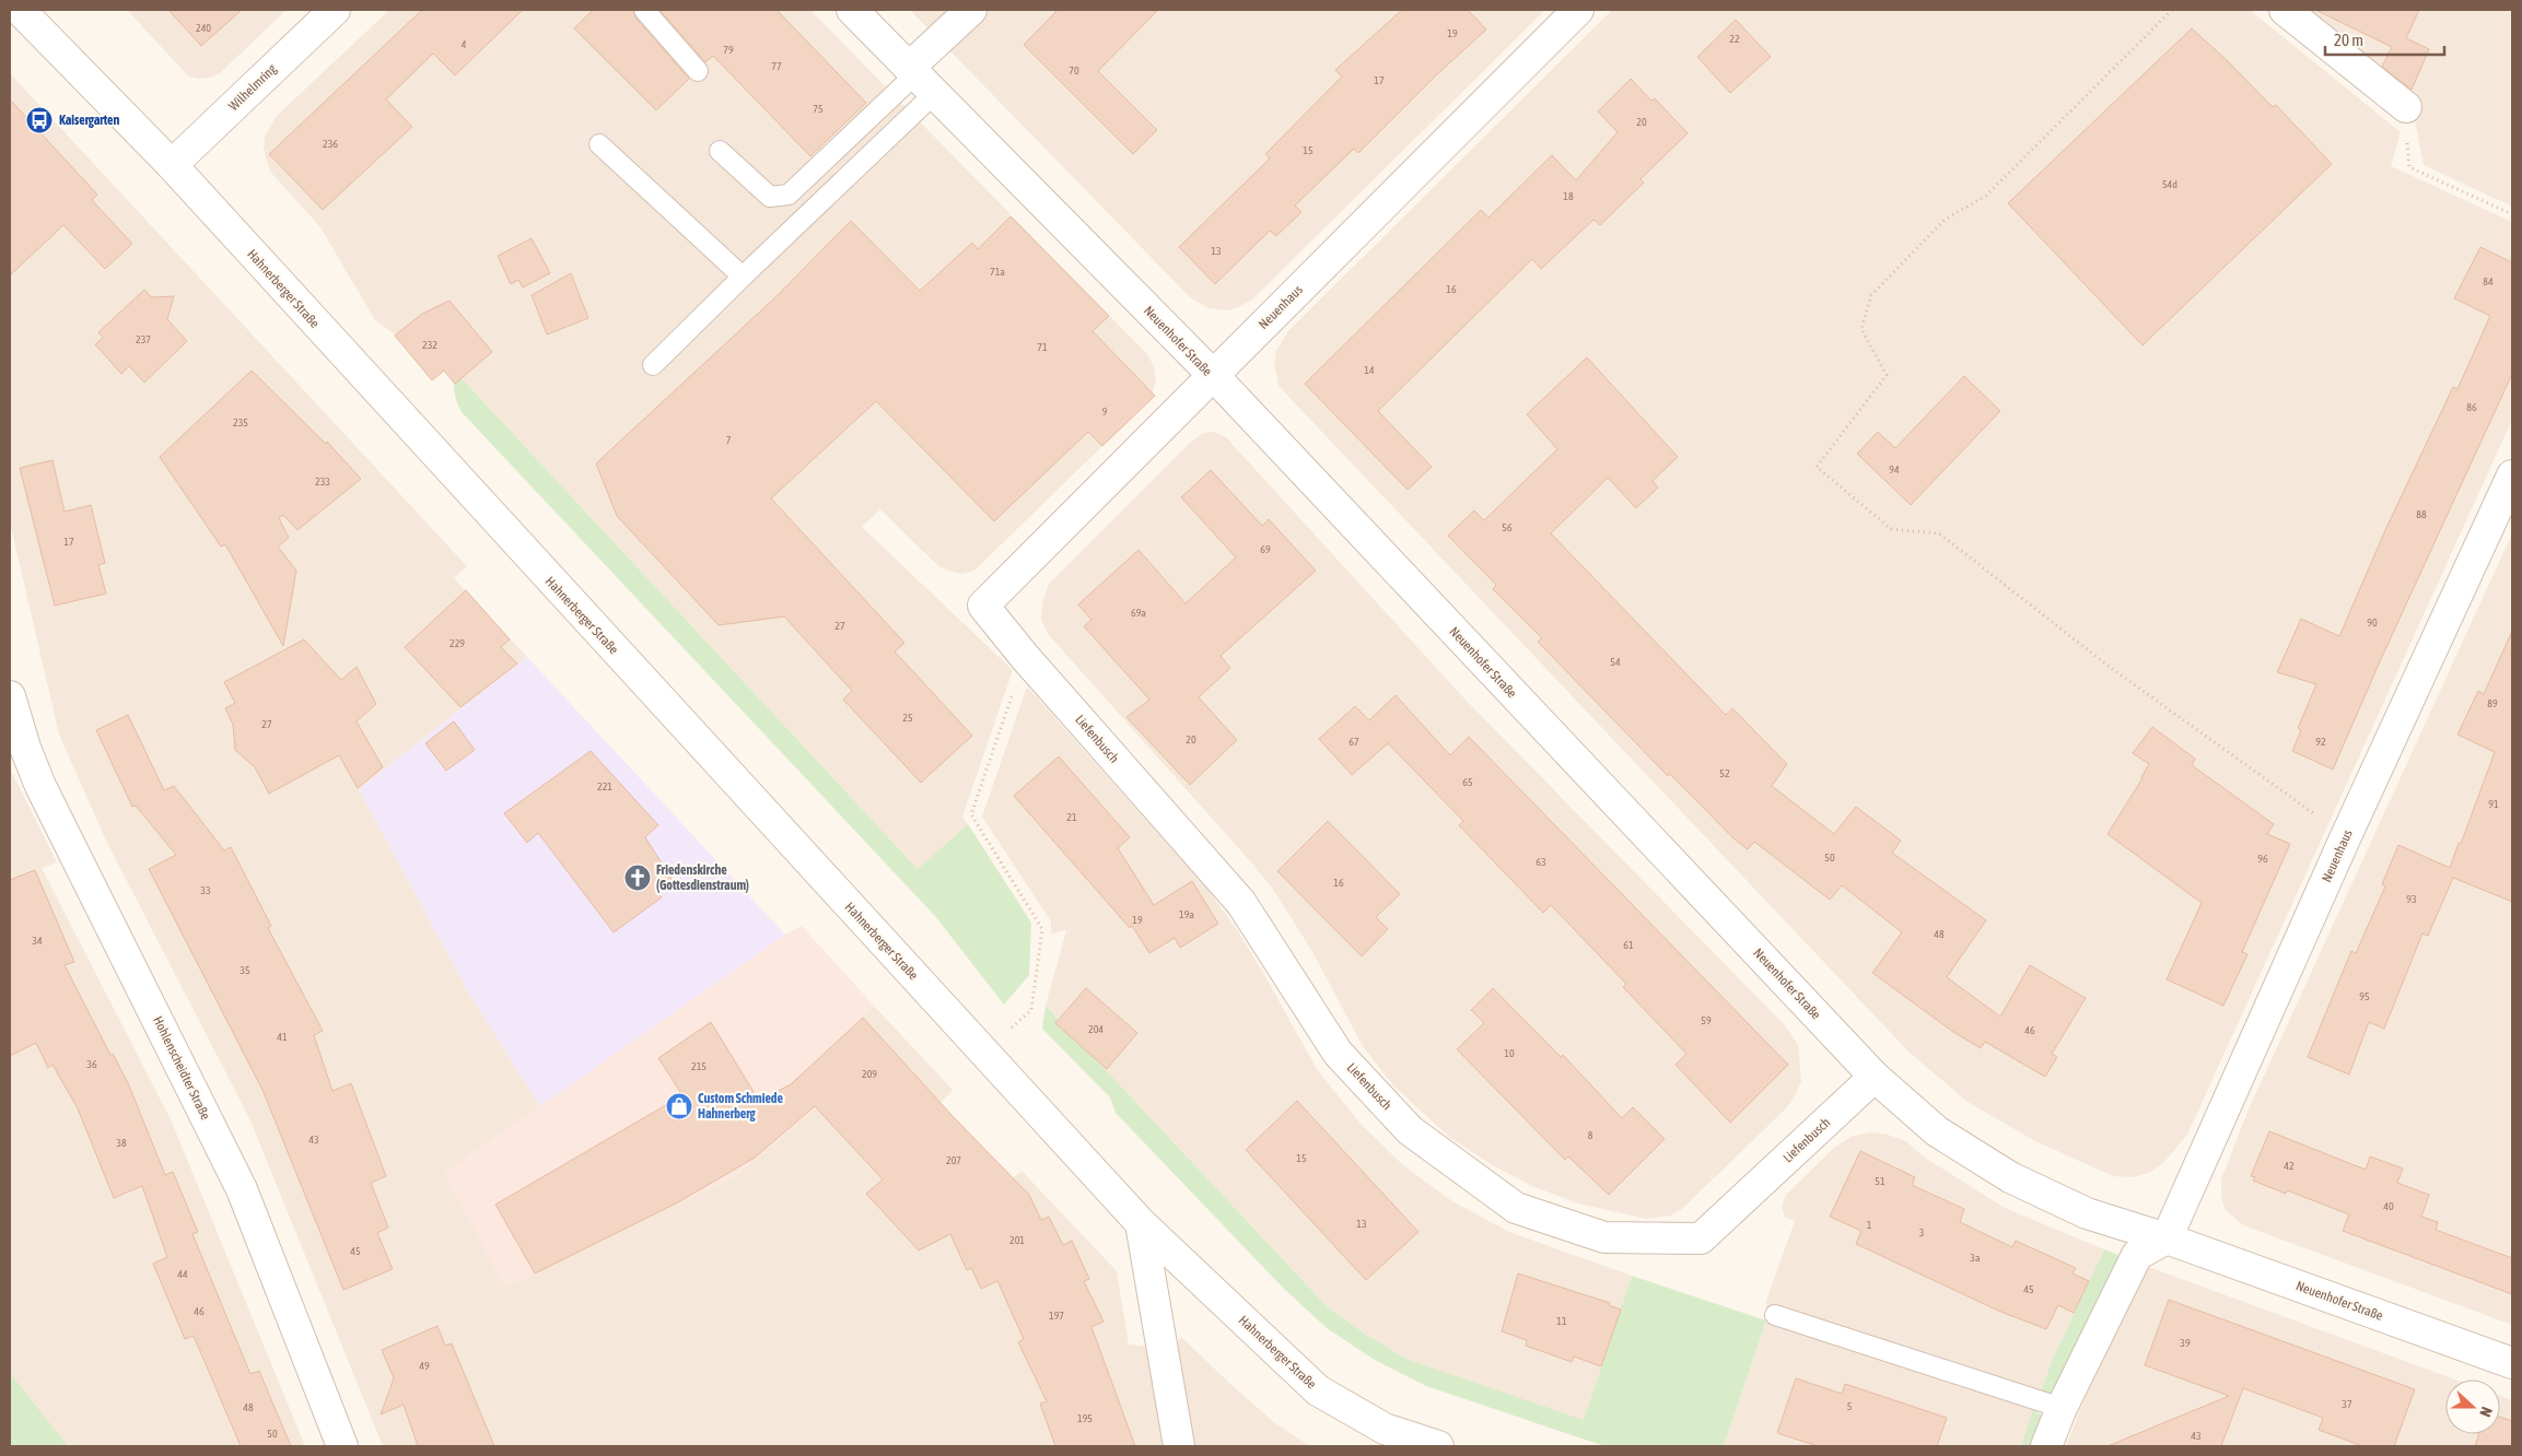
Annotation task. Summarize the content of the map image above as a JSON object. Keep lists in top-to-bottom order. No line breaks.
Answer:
{"streets":{"street":["Wilhelmring","Hahnerberger Straße","Neuenhaus","Neuenhofer Straße","Liefenbusch","Hohlenscheidter Straße"]},"crossings":[["Wilhelmring","Hahnerberger Straße"],["Neuenhaus","Neuenhofer Straße"],["Neuenhaus","Liefenbusch"],["Neuenhofer Straße","Liefenbusch"]],"places":{"bus stop":["Kaisergarten"],"church":["Friedenskirche (Gottesdienstraum)"],"shop":["Custom Schmiede Hahnerberg"]},"house_numbers":["240","19","22","4","79","77","70","17","75","20","236","15","54d","18","13","71a","84","16","237","232","71","14","86","9","235","7","94","233","88","56","17","69","69a","90","27","229","54","89","25","27","20","67","92","52","65","221","91","21","50","96","63","16","33","93","19a","19","48","34","61","35","95","59","204","46","41","10","36","215","209","8","43","38","15","207","42","51","40","13","1","3","201","45","3a","44","45","46","197","11","39","49","37","5","48","195","50","43"],"scale_bar":"20 m","north":"right"}
